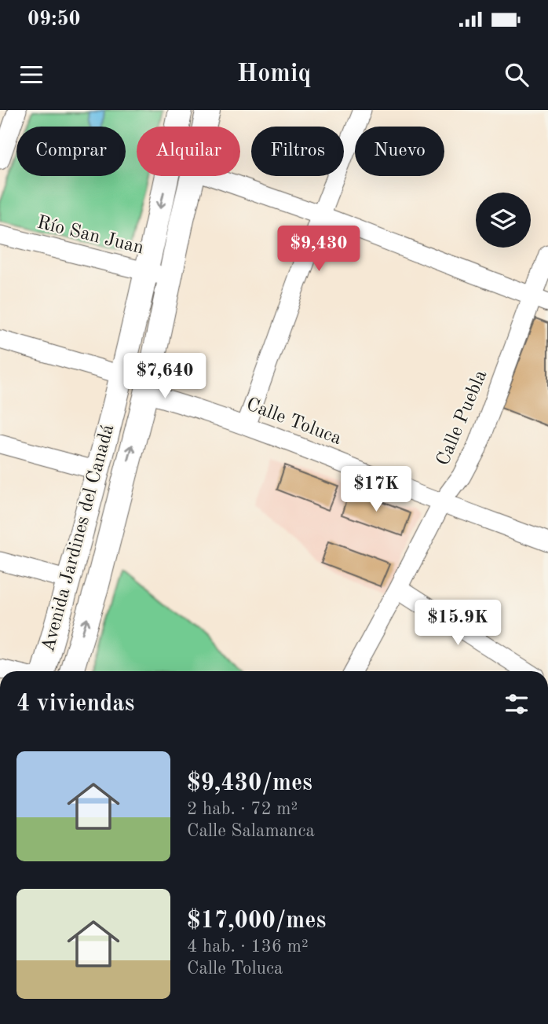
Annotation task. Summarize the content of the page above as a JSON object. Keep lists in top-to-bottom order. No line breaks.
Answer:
{"streets":{"street":["Río San Juan","Calle Puebla","Calle Toluca","Avenida Jardines del Canadá"]},"crossings":[["Río San Juan","Avenida Jardines del Canadá"],["Calle Puebla","Calle Toluca"],["Calle Toluca","Avenida Jardines del Canadá"]],"page":{"status":"09:50","header":"Homiq","chip":["Comprar","Alquilar","Filtros","Nuevo"],"price":["$9,430","$7,640","$17K","$15.9K"],"heading":"4 viviendas","list":[{"name":"$9,430/mes","note":"2 hab. · 72 m² · Calle Salamanca"},{"name":"$17,000/mes","note":"4 hab. · 136 m² · Calle Toluca"}]}}
